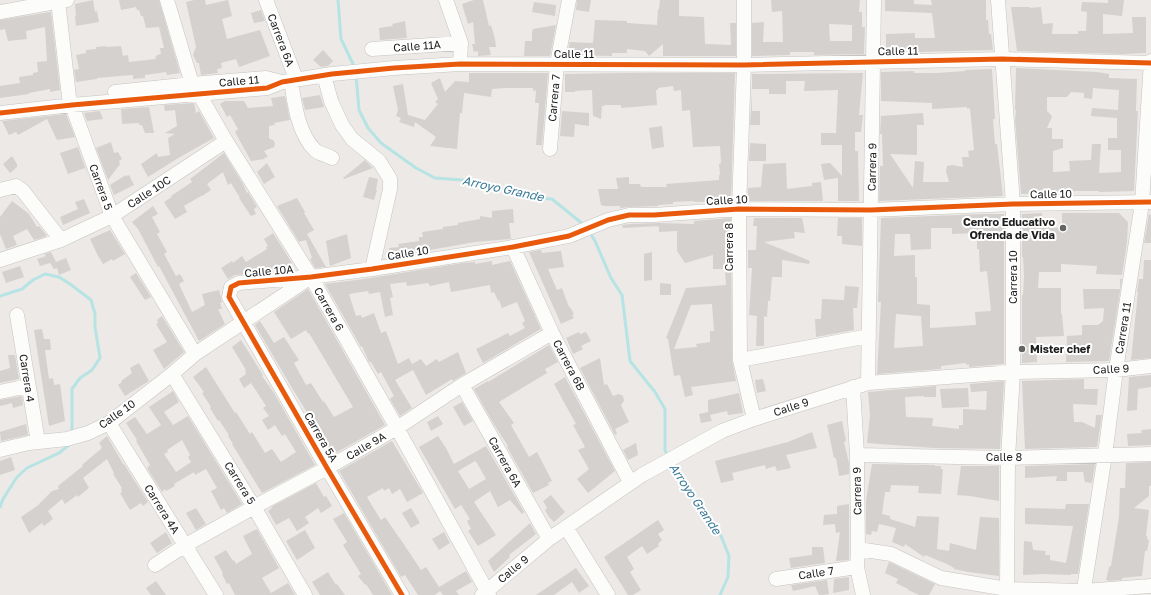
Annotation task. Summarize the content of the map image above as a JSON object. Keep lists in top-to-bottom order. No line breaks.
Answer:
{"streets":{"street":["Carrera 6A","Calle 11A","Calle 11","Carrera 7","Carrera 9","Carrera 5","Calle 10C","Calle 10","Carrera 8","Calle 10A","Carrera 10","Carrera 6","Carrera 11","Carrera 6B","Calle 9","Carrera 4","Carrera 5A","Calle 9A","Calle 8","Carrera 4A","Calle 7"]},"crossings":[["Carrera 6A","Calle 11"],["Carrera 6A","Calle 9"],["Carrera 6A","Calle 9A"],["Calle 11","Carrera 7"],["Calle 11","Carrera 9"],["Calle 11","Carrera 5"],["Calle 11","Carrera 8"],["Calle 11","Carrera 10"],["Calle 11","Carrera 6"],["Calle 11","Carrera 11"],["Carrera 9","Calle 10"],["Carrera 9","Calle 9"],["Carrera 9","Calle 8"],["Carrera 9","Calle 7"],["Carrera 5","Calle 10C"],["Carrera 5","Calle 10"],["Carrera 5","Calle 9A"],["Calle 10C","Carrera 6"],["Calle 10","Carrera 8"],["Calle 10","Calle 10A"],["Calle 10","Carrera 10"],["Calle 10","Carrera 6"],["Calle 10","Carrera 11"],["Calle 10","Carrera 6B"],["Calle 10","Carrera 4"],["Calle 10","Carrera 5A"],["Calle 10","Carrera 4A"],["Carrera 8","Calle 9"],["Calle 10A","Carrera 6"],["Calle 10A","Carrera 5A"],["Carrera 10","Calle 9"],["Carrera 10","Calle 8"],["Carrera 6","Calle 9"],["Carrera 6","Calle 9A"],["Carrera 11","Calle 9"],["Carrera 11","Calle 8"],["Carrera 6B","Calle 9"],["Carrera 6B","Calle 9A"],["Carrera 5A","Calle 9A"],["Calle 9A","Carrera 4A"]],"water":["Arroyo Grande"],"places":["Centro Educativo Ofrenda de Vida","Mister chef"]}
